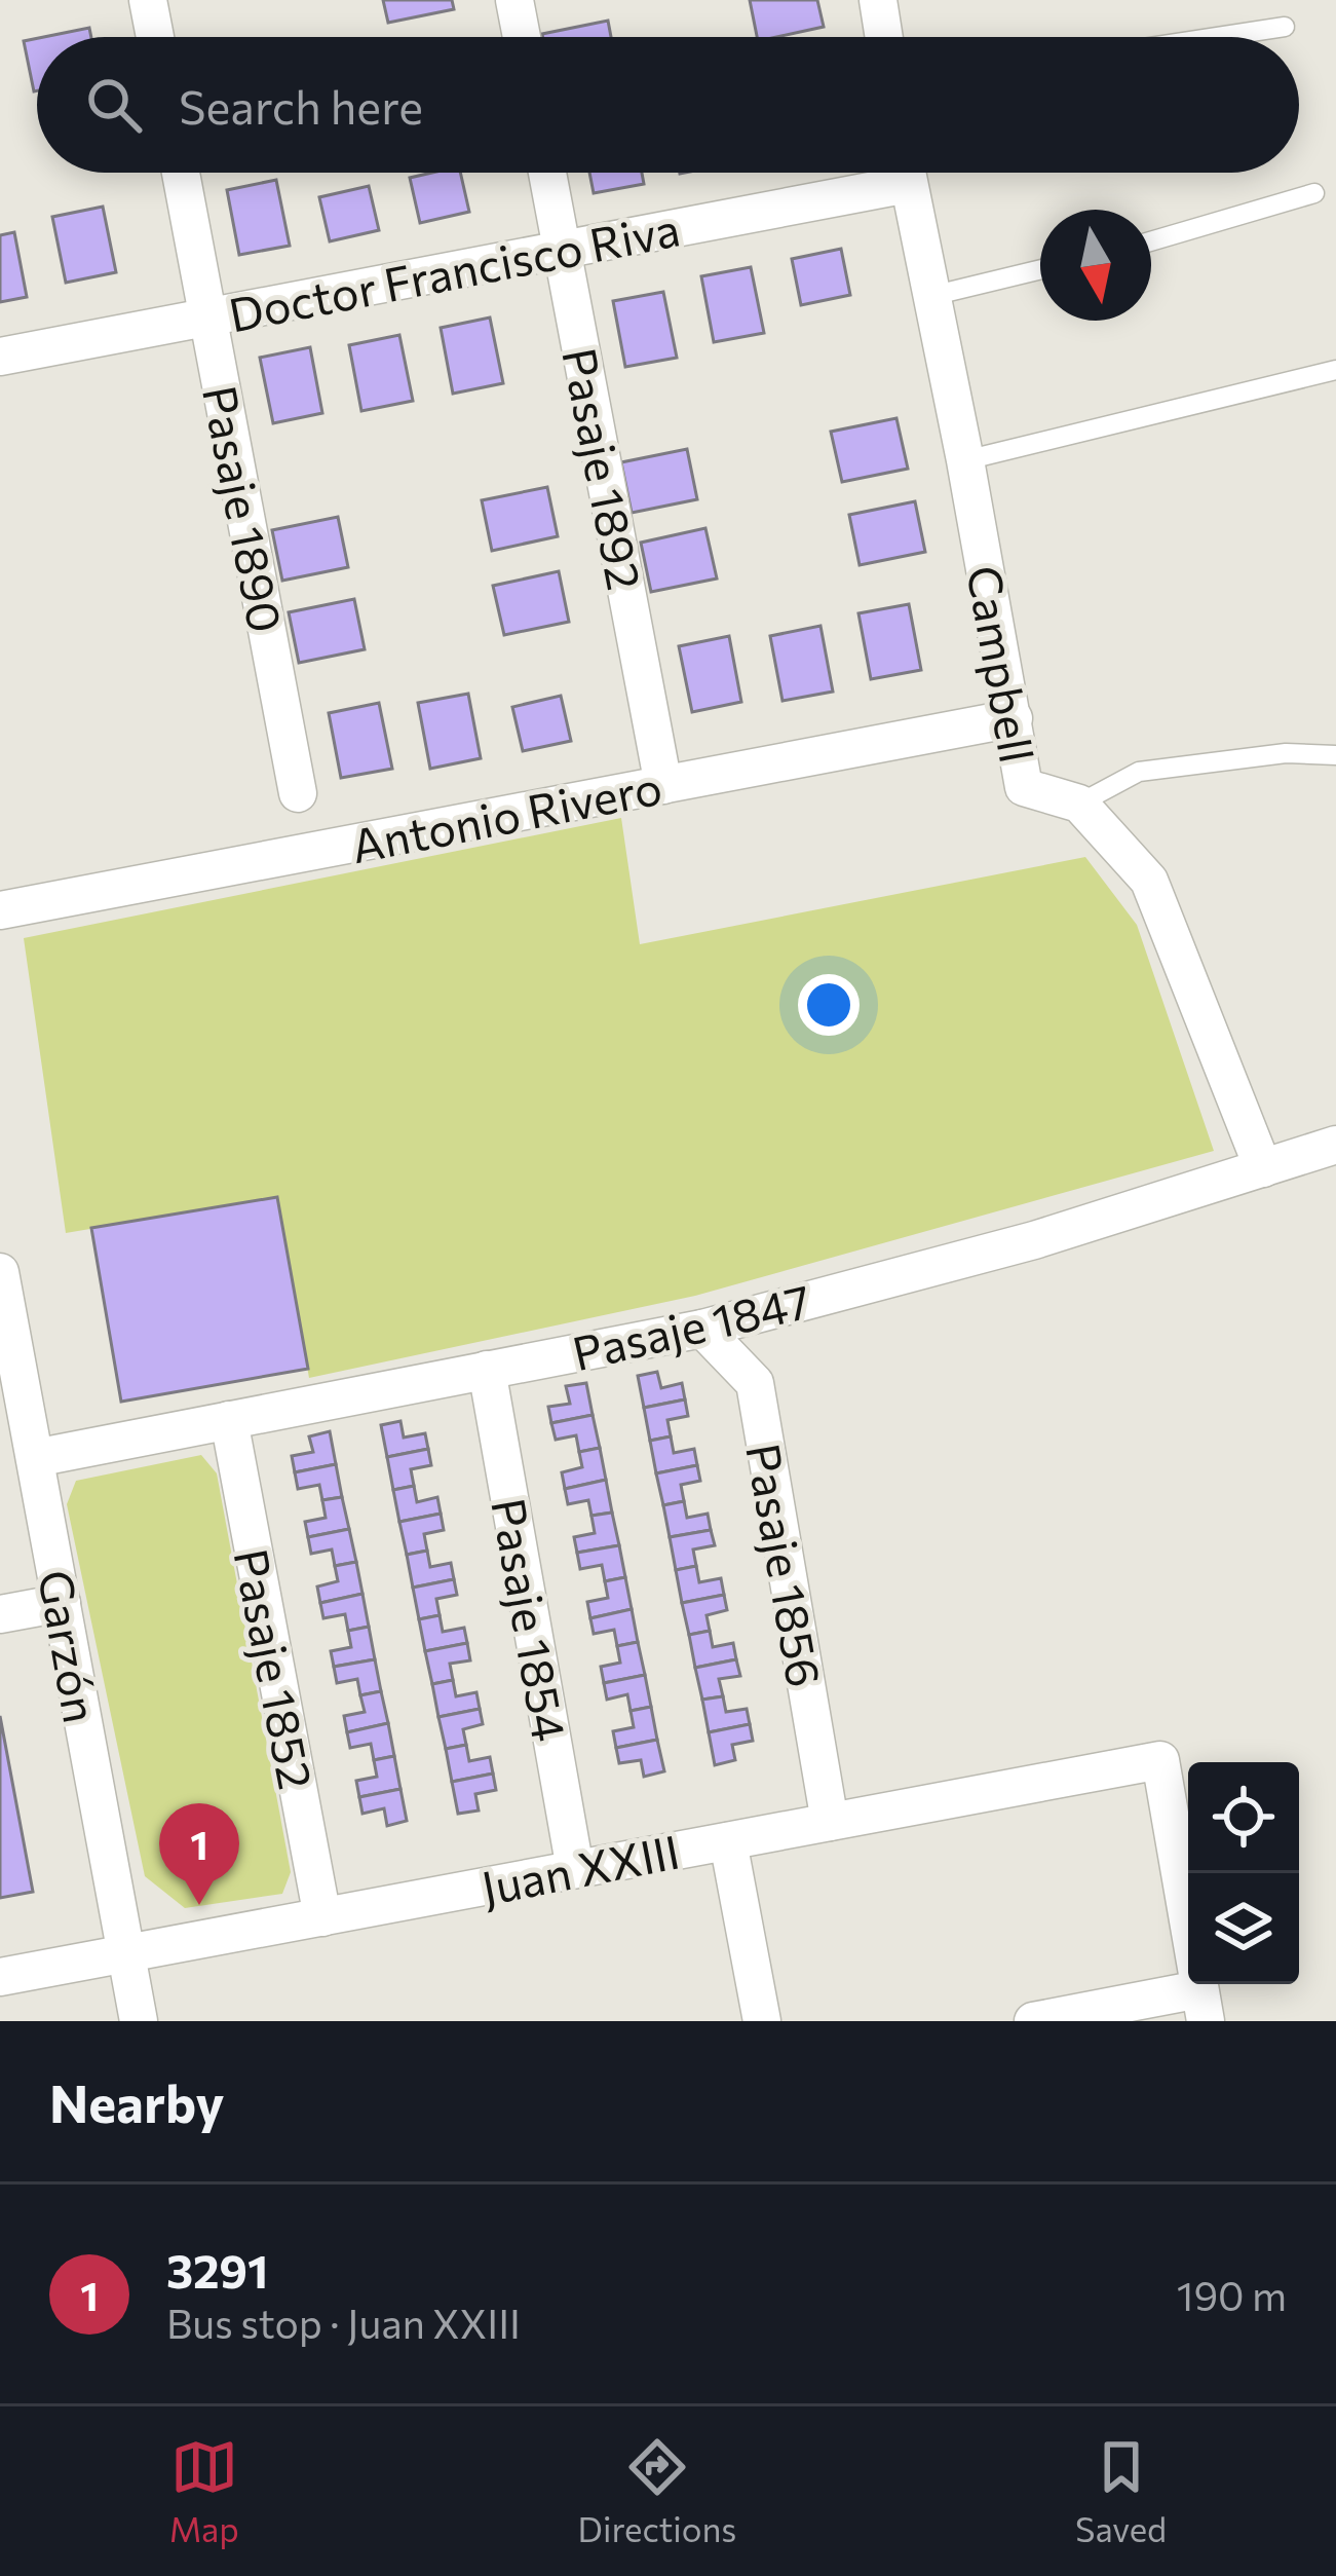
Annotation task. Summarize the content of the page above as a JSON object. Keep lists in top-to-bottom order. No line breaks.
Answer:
{"streets":{"street":["Doctor Francisco Riva","Pasaje 1892","Pasaje 1890","Campbell","Antonio Rivero","Pasaje 1847","Pasaje 1856","Pasaje 1854","Garzón","Pasaje 1852","Juan XXIII"]},"crossings":[["Doctor Francisco Riva","Pasaje 1892"],["Doctor Francisco Riva","Pasaje 1890"],["Pasaje 1892","Antonio Rivero"],["Campbell","Antonio Rivero"],["Campbell","Pasaje 1847"],["Pasaje 1847","Pasaje 1856"],["Pasaje 1847","Pasaje 1854"],["Pasaje 1847","Garzón"],["Pasaje 1847","Pasaje 1852"],["Pasaje 1856","Juan XXIII"],["Pasaje 1854","Juan XXIII"],["Garzón","Juan XXIII"],["Pasaje 1852","Juan XXIII"]],"north":"bottom","page":{"search":"Search here","pins":"1","heading":"Nearby","list":[{"mark":"1","name":"3291","note":"Bus stop · Juan XXIII","value":"190 m"}],"nav":["Map","Directions","Saved"]}}
